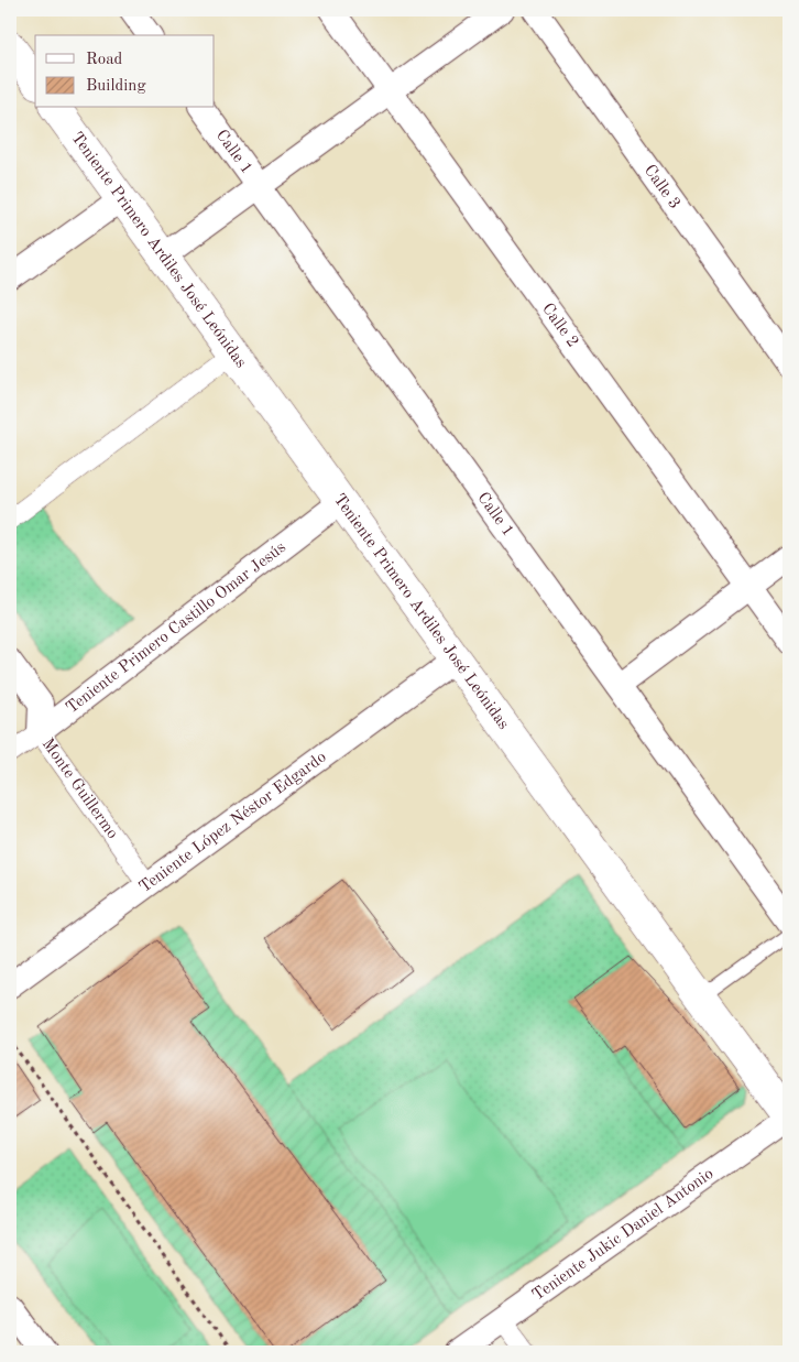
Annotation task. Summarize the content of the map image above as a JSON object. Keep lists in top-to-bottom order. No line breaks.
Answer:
{"streets":{"street":["Calle 1","Calle 3","Teniente Primero Ardiles José Leónidas","Calle 2","Teniente Primero Castillo Omar Jesús","Monte Guillermo","Teniente López Néstor Edgardo","Teniente Jukic Daniel Antonio"]},"crossings":[["Teniente Primero Ardiles José Leónidas","Teniente Primero Castillo Omar Jesús"],["Teniente Primero Ardiles José Leónidas","Teniente López Néstor Edgardo"],["Teniente Primero Ardiles José Leónidas","Teniente Jukic Daniel Antonio"],["Teniente Primero Castillo Omar Jesús","Monte Guillermo"],["Monte Guillermo","Teniente López Néstor Edgardo"]],"legend":["Road","Building"]}
